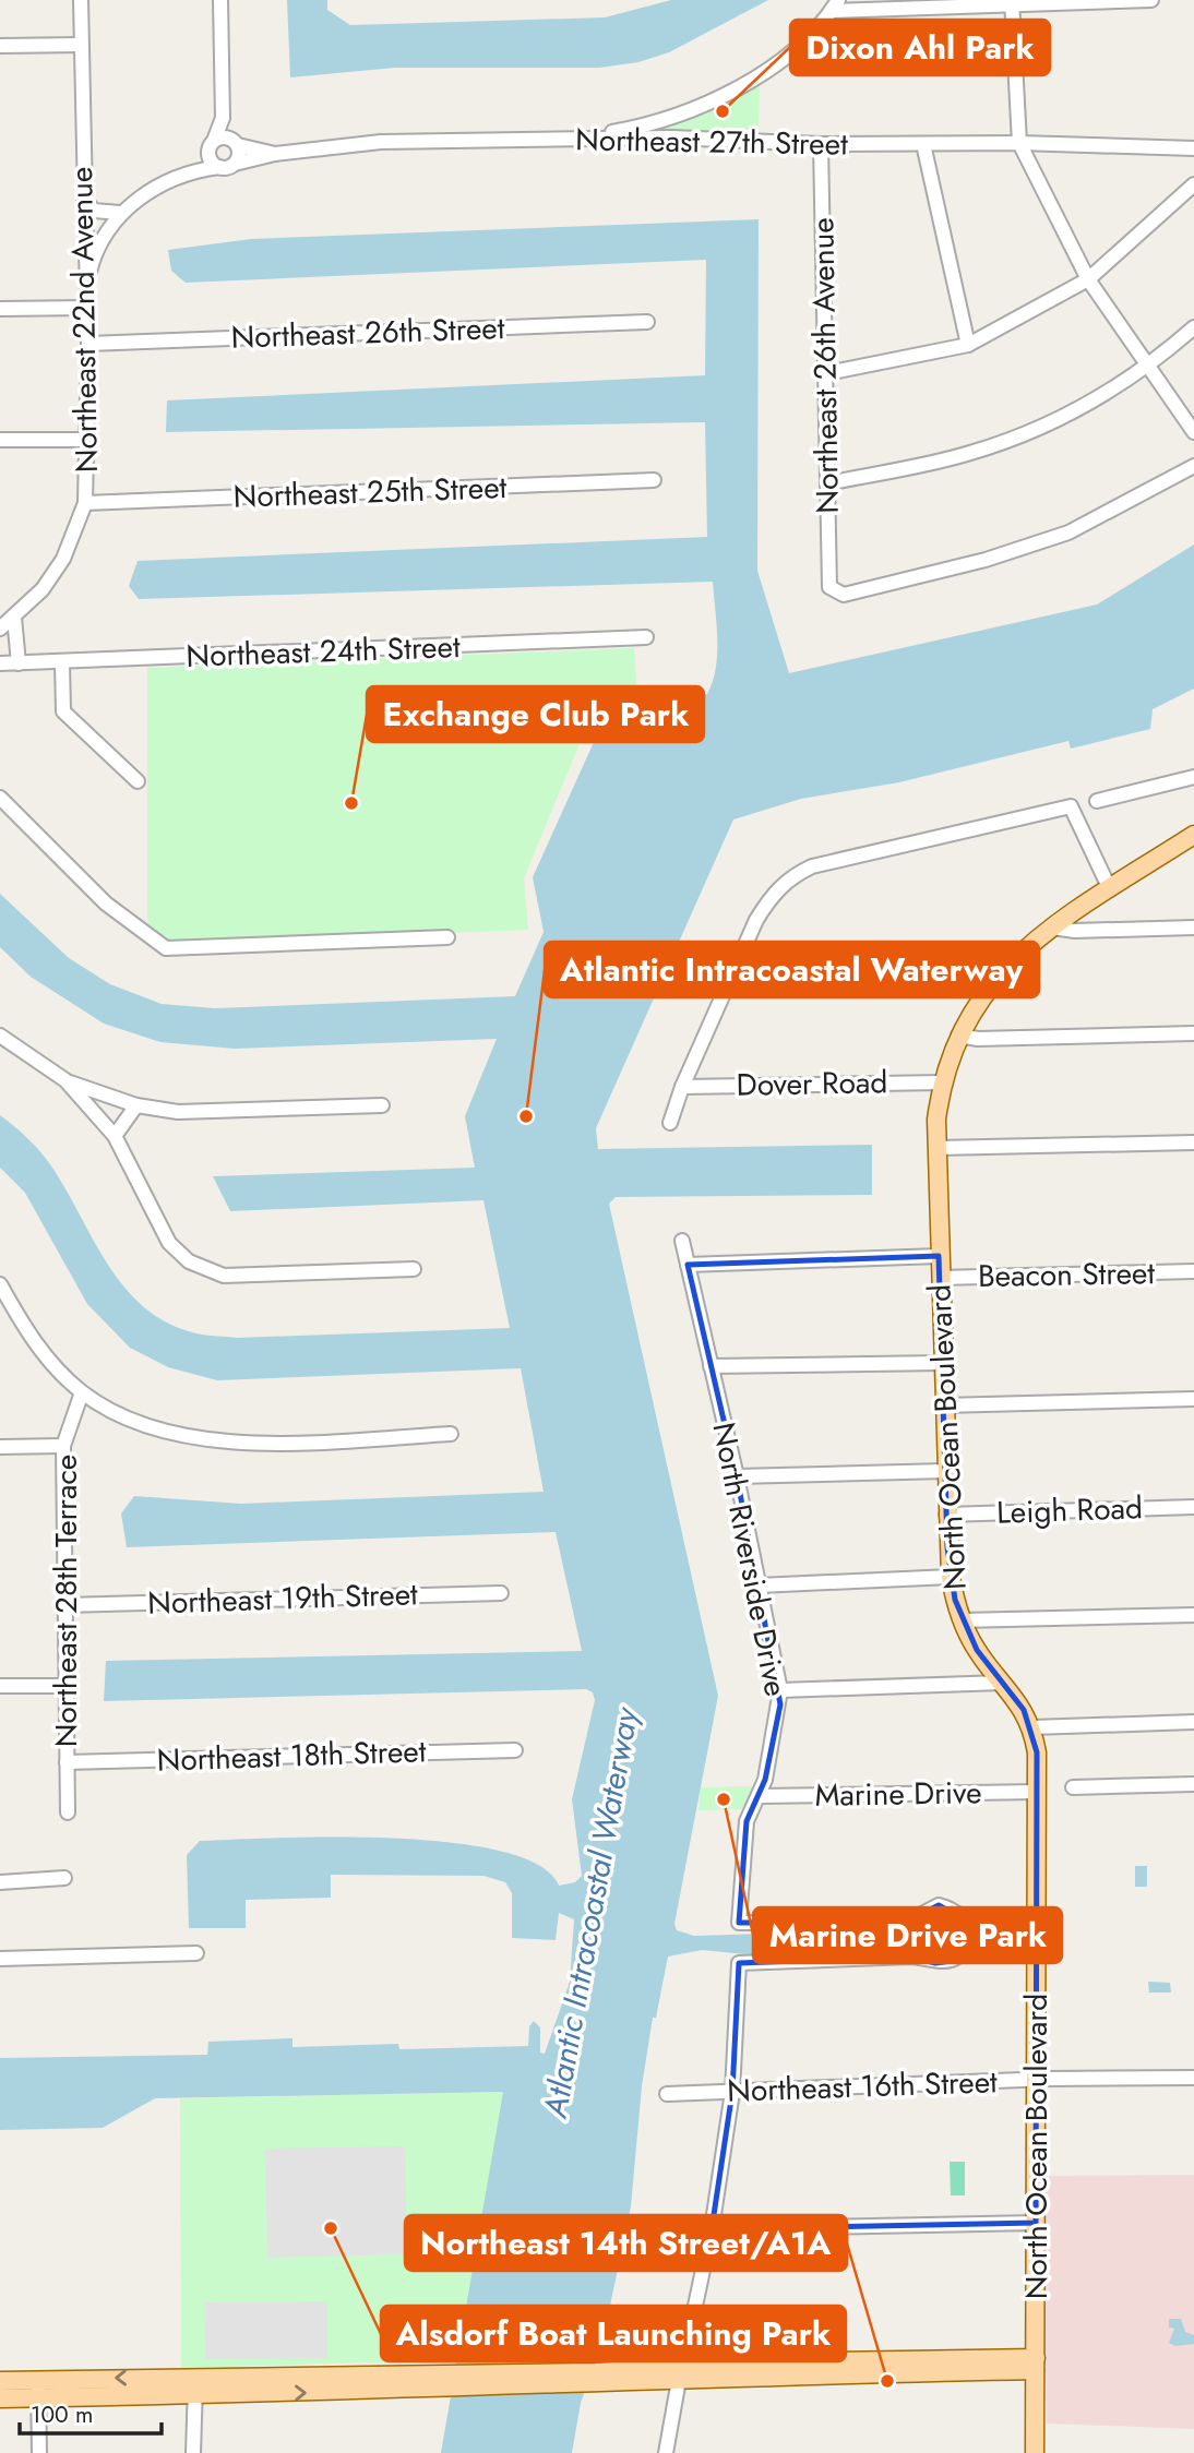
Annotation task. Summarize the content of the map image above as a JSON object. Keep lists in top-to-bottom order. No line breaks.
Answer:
{"streets":{"main road":["North Ocean Boulevard"],"street":["Northeast 27th Street","Northeast 22nd Avenue","Northeast 26th Street","Northeast 26th Avenue","Northeast 25th Street","Northeast 24th Street","Dover Road","Beacon Street","Leigh Road","North Riverside Drive","Northeast 19th Street","Northeast 28th Terrace","Northeast 18th Street","Marine Drive","Northeast 16th Street"]},"crossings":[["Northeast 27th Street","Northeast 26th Avenue"],["Northeast 22nd Avenue","Northeast 26th Street"],["Northeast 22nd Avenue","Northeast 25th Street"],["Dover Road","North Ocean Boulevard"],["Beacon Street","North Ocean Boulevard"],["Beacon Street","North Riverside Drive"],["North Ocean Boulevard","Leigh Road"],["North Ocean Boulevard","Marine Drive"],["North Ocean Boulevard","Northeast 16th Street"],["North Riverside Drive","Marine Drive"],["Northeast 19th Street","Northeast 28th Terrace"],["Northeast 28th Terrace","Northeast 18th Street"]],"water":["Atlantic Intracoastal Waterway"],"places":["Dixon Ahl Park","Exchange Club Park","Atlantic Intracoastal Waterway","Marine Drive Park","Alsdorf Boat Launching Park","Northeast 14th Street/A1A"],"scale_bar":"100 m"}
